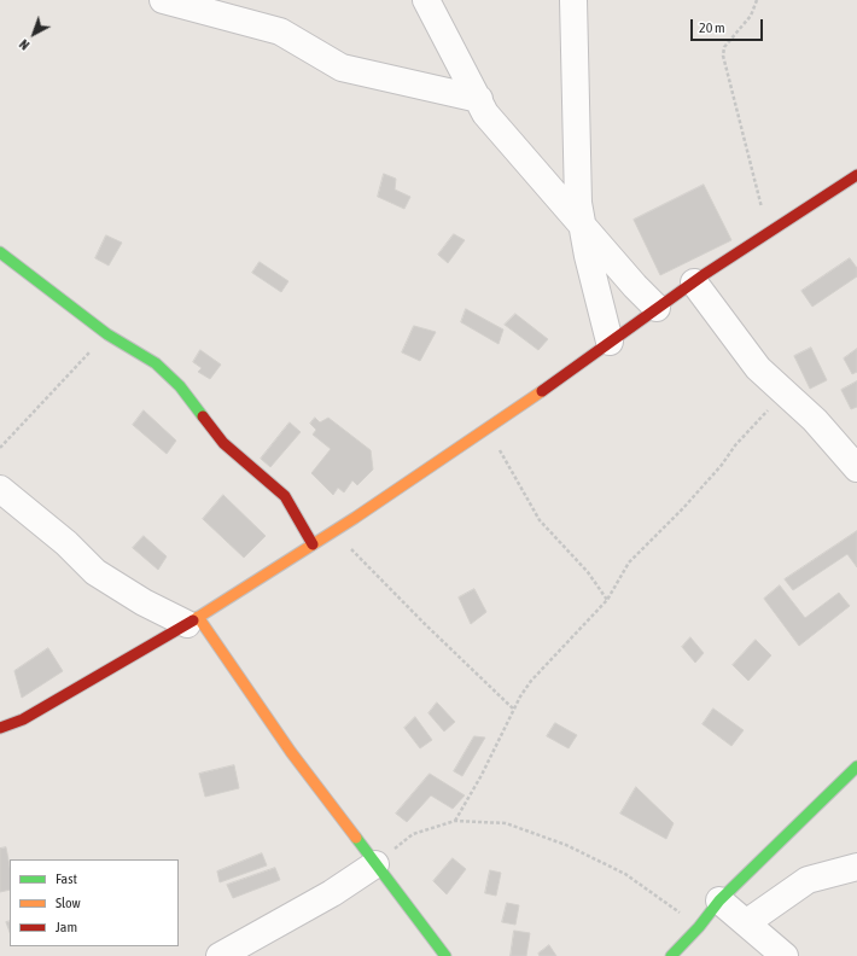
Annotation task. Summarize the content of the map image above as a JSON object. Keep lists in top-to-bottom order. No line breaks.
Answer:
{"legend":["Fast","Slow","Jam"],"scale_bar":"20 m","north":"bottom left"}
